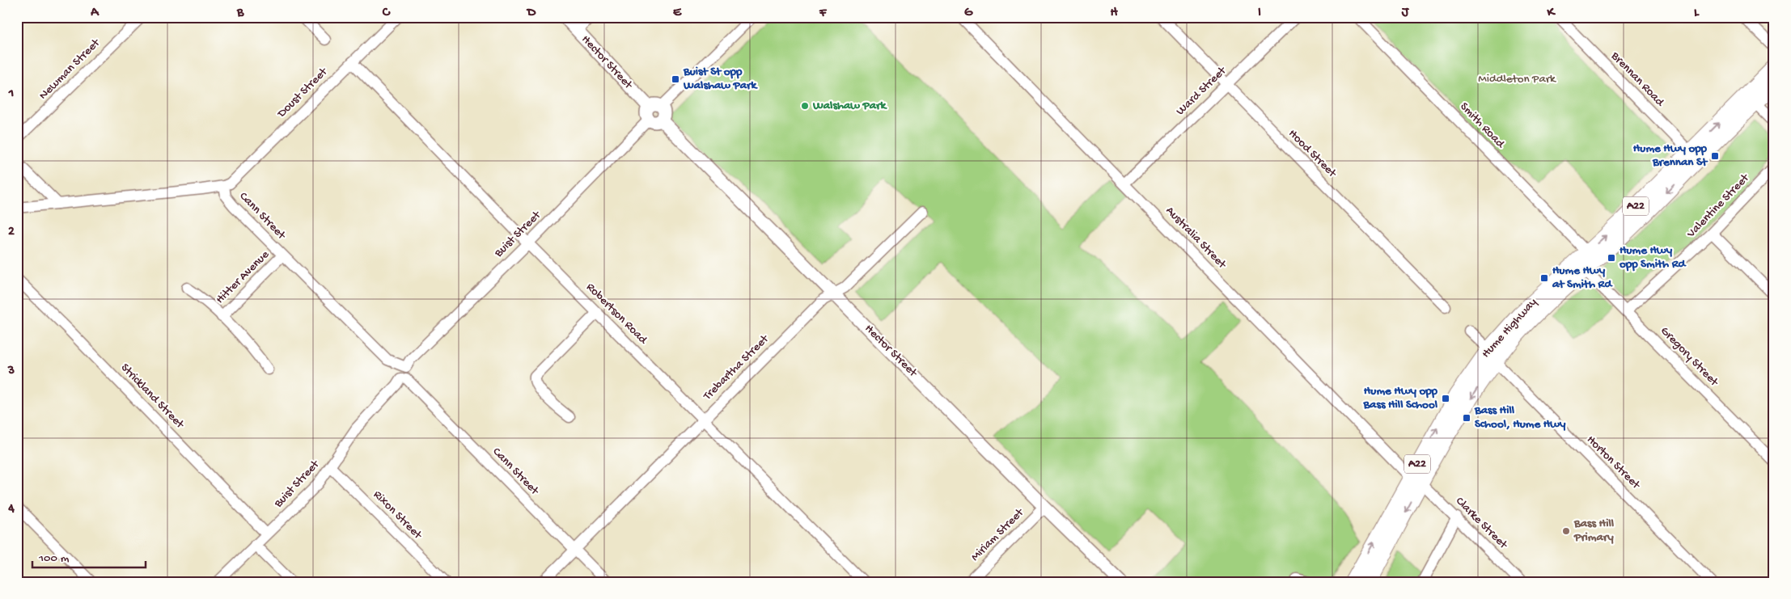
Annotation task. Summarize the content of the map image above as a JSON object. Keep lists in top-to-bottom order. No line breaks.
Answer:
{"streets":{"highway":["A22","Hume Highway"],"main road":["Hector Street"],"street":["Newman Street","Brennan Road","Ward Street","Doust Street","Smith Road","Hood Street","Valentine Street","Cann Street","Buist Street","Australia Street","Hitter Avenue","Robertson Road","Gregory Street","Trebartha Street","Strickland Street","Horton Street","Rixon Street","Clarke Street","Miriam Street"]},"crossings":[["Hector Street","Buist Street"],["Hector Street","Trebartha Street"],["Hector Street","Miriam Street"],["Brennan Road","Hume Highway"],["Ward Street","Hood Street"],["Ward Street","Australia Street"],["Doust Street","Cann Street"],["Doust Street","Robertson Road"],["Smith Road","Hume Highway"],["Valentine Street","Gregory Street"],["Cann Street","Buist Street"],["Cann Street","Hitter Avenue"],["Cann Street","Trebartha Street"],["Buist Street","Robertson Road"],["Buist Street","Strickland Street"],["Buist Street","Rixon Street"],["Australia Street","Hume Highway"],["Australia Street","Clarke Street"],["Robertson Road","Trebartha Street"],["Hume Highway","Gregory Street"],["Hume Highway","Horton Street"],["Hume Highway","Clarke Street"]],"parks":["Middleton Park"],"places":{"transit":["Buist St opp Walshaw Park","Hume Hwy opp Brennan St","Hume Hwy opp Smith Rd","Hume Hwy at Smith Rd","Hume Hwy opp Bass Hill School","Bass Hill School, Hume Hwy"],"other":["Walshaw Park","Bass Hill Primary"]},"scale_bar":"100 m","grid":{"columns":["A","B","C","D","E","F","G","H","I","J","K","L"],"rows":["1","2","3","4"]}}
